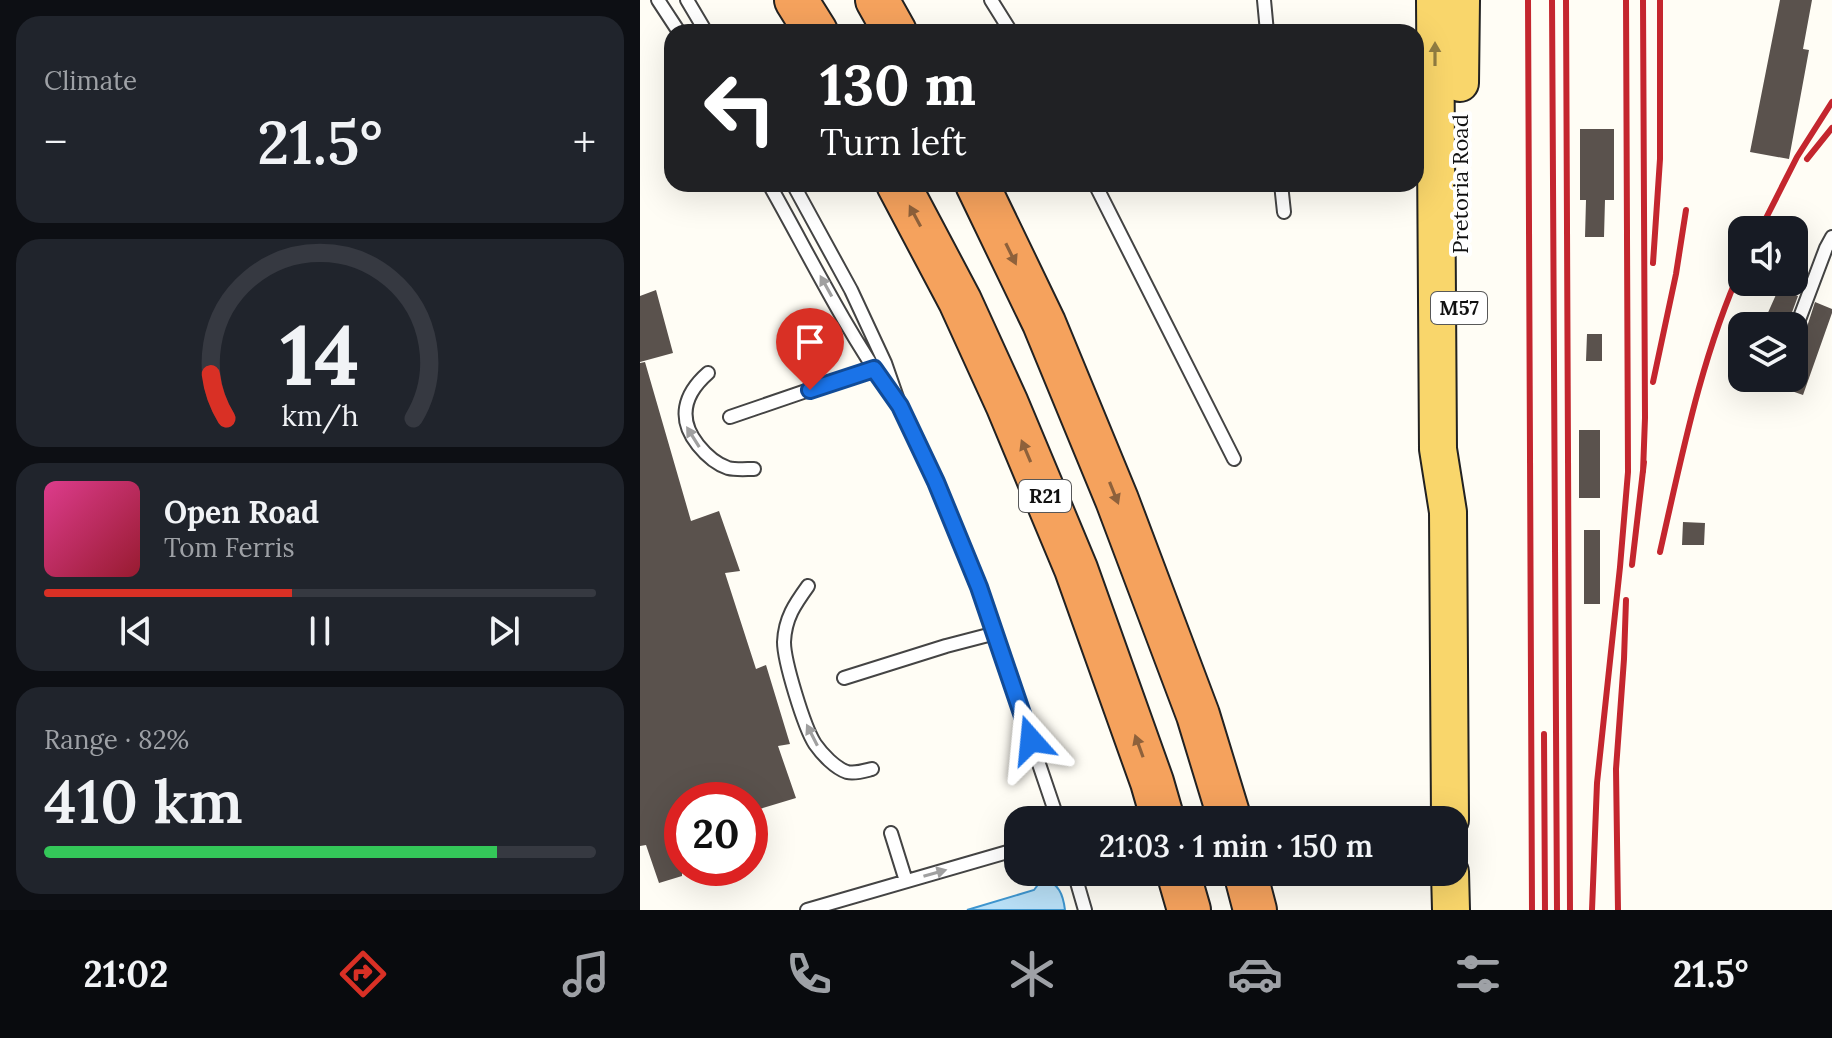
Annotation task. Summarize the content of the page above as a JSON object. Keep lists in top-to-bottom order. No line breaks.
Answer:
{"streets":{"highway":["R21"],"main road":["Pretoria Road","M57"]},"page":{"tile":["Climate",["Range · 82%","410 km"]],"turn":["130 m","Turn left"],"heat":["−","21.5°","+"],"song":["Open Road","Tom Ferris"],"limit":"20","trip":"21:03 · 1 min · 150 m","tabs":["21:02","21.5°"],"gauge":["14","km/h"]}}
